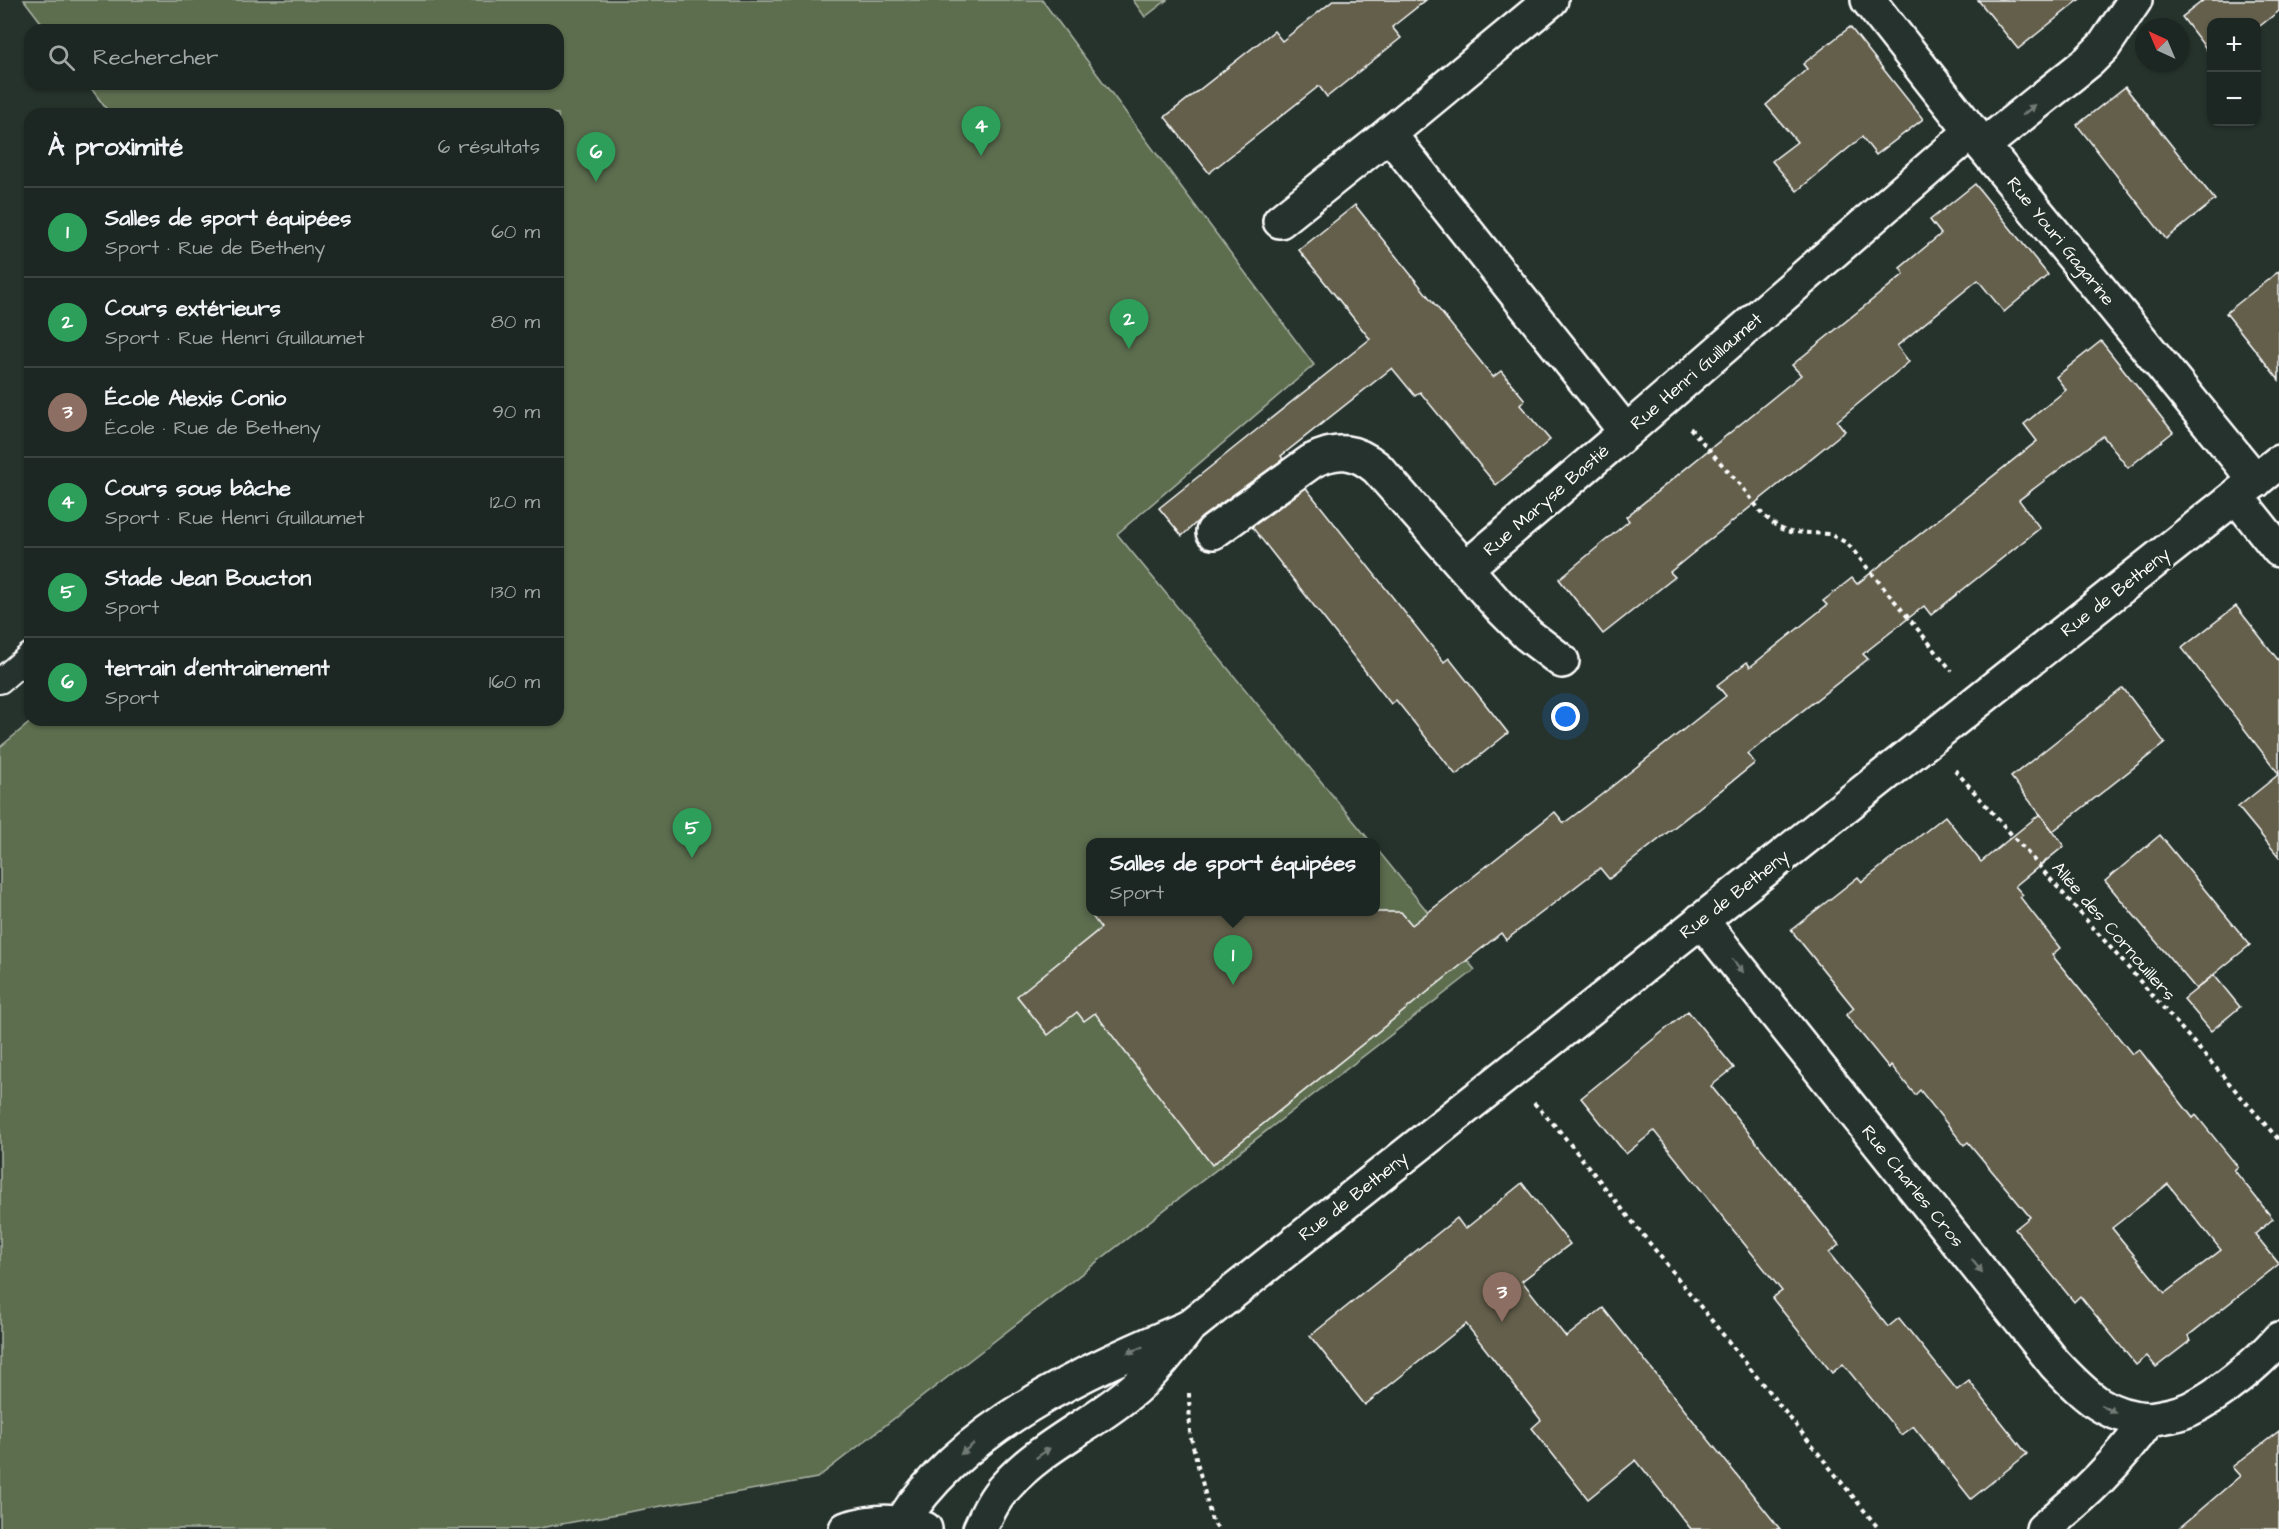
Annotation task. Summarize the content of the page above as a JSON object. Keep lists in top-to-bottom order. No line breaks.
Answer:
{"streets":{"street":["Rue Youri Gagarine","Rue Henri Guillaumet","Rue Maryse Bastié","Rue de Betheny","Rue Charles Cros"],"path":["Allée des Cornouillers"]},"crossings":[["Rue Youri Gagarine","Rue Henri Guillaumet"],["Rue Youri Gagarine","Rue de Betheny"],["Rue Henri Guillaumet","Rue Maryse Bastié"],["Rue de Betheny","Allée des Cornouillers"],["Rue de Betheny","Rue Charles Cros"]],"one_way":["Rue Charles Cros"],"north":"top left","page":{"map_buttons":["+","−"],"search":"Rechercher","pins":["4","6","2","5","1","3"],"heading":["À proximité","6 résultats"],"list":[{"mark":"1","name":"Salles de sport équipées","note":"Sport · Rue de Betheny","value":"60 m"},{"mark":"2","name":"Cours extérieurs","note":"Sport · Rue Henri Guillaumet","value":"80 m"},{"mark":"3","name":"École Alexis Conio","note":"École · Rue de Betheny","value":"90 m"},{"mark":"4","name":"Cours sous bâche","note":"Sport · Rue Henri Guillaumet","value":"120 m"},{"mark":"5","name":"Stade Jean Boucton","note":"Sport","value":"130 m"},{"mark":"6","name":"terrain d'entrainement","note":"Sport","value":"160 m"}],"popup":["Salles de sport équipées","Sport"]}}
